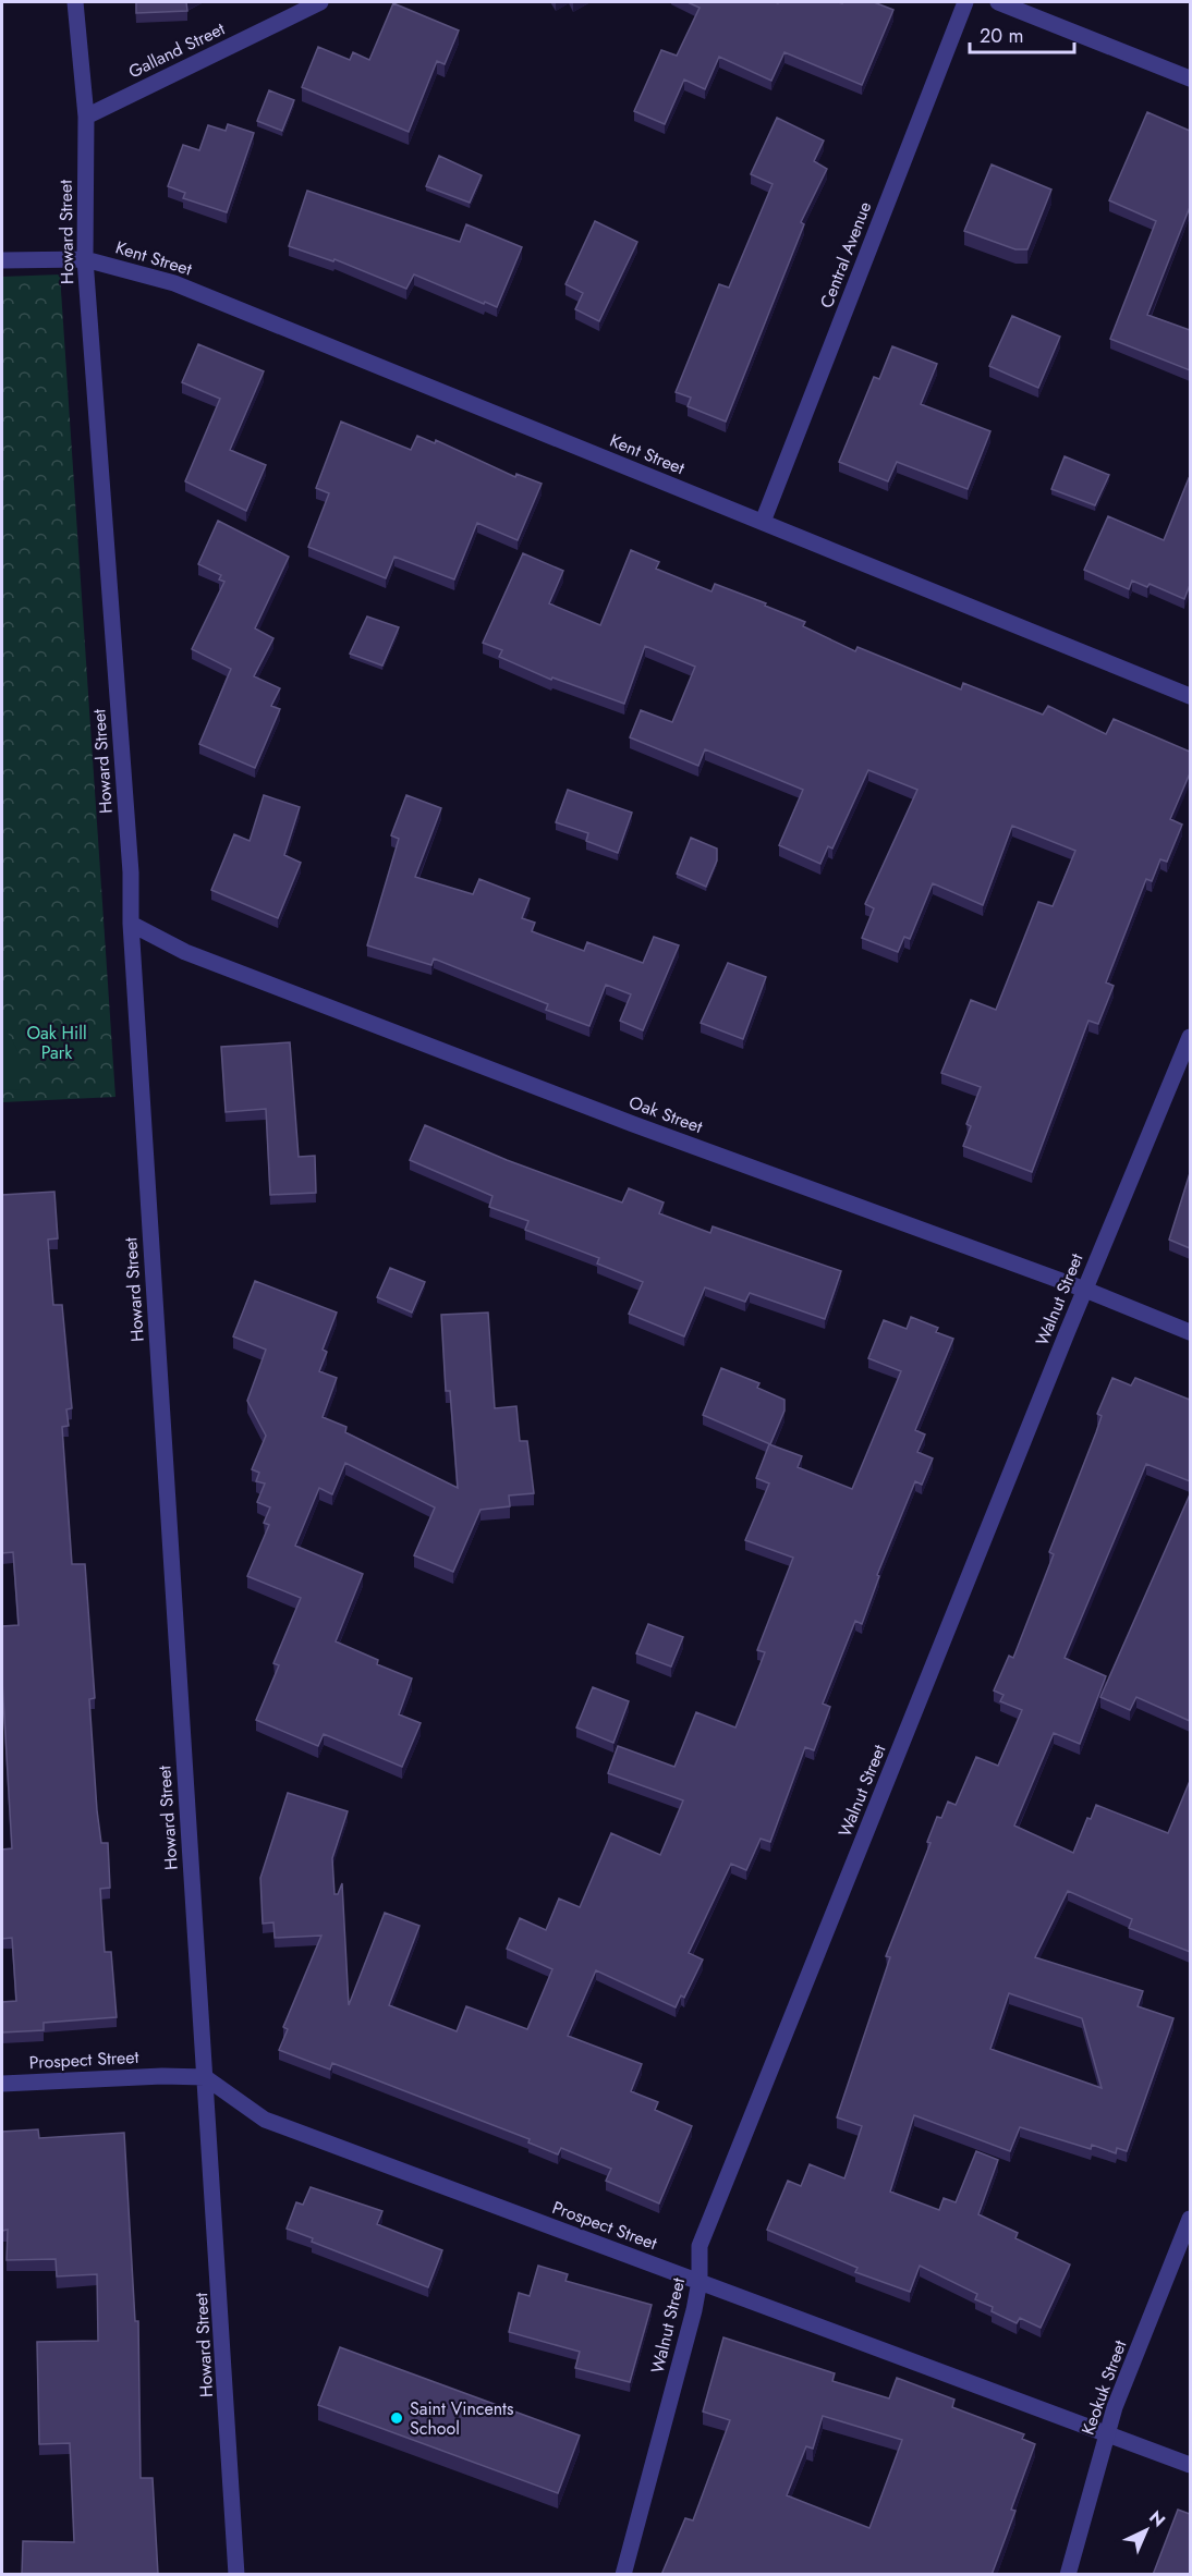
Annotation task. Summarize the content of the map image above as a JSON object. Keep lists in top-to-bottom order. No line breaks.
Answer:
{"streets":{"street":["Galland Street","Howard Street","Central Avenue","Kent Street","Oak Street","Walnut Street","Prospect Street","Keokuk Street"]},"crossings":[["Galland Street","Howard Street"],["Howard Street","Kent Street"],["Howard Street","Oak Street"],["Howard Street","Prospect Street"],["Central Avenue","Kent Street"],["Oak Street","Walnut Street"],["Walnut Street","Prospect Street"],["Prospect Street","Keokuk Street"]],"parks":["Oak Hill Park"],"places":["Saint Vincents School"],"scale_bar":"20 m","north":"top right"}
